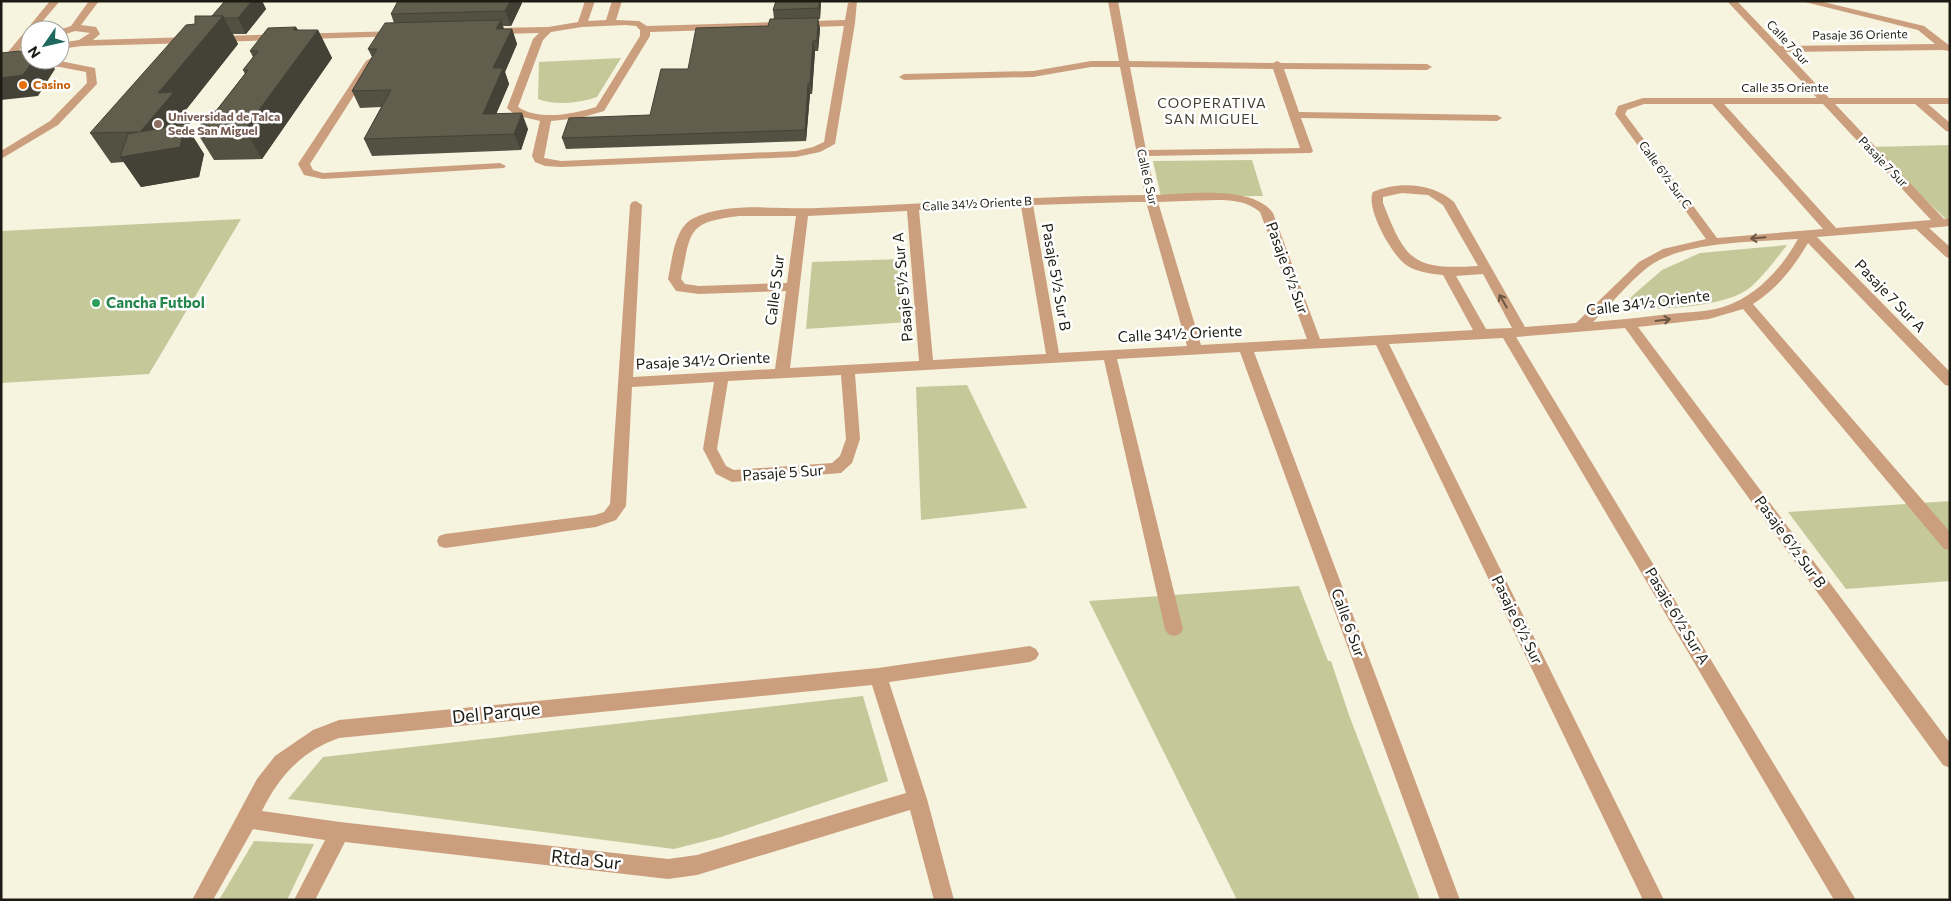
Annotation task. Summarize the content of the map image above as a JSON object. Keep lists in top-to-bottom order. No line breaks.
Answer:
{"streets":{"street":["Pasaje 36 Oriente","Calle 7 Sur","Calle 35 Oriente","Pasaje 7 Sur","Calle 6½ Sur C","Calle 6 Sur","Calle 34½ Oriente B","Pasaje 6½ Sur","Pasaje 5½ Sur B","Pasaje 5½ Sur A","Calle 5 Sur","Pasaje 7 Sur A","Calle 34½ Oriente","Pasaje 34½ Oriente","Pasaje 5 Sur","Pasaje 6½ Sur B","Pasaje 6½ Sur A","Del Parque","Rtda Sur"]},"crossings":[["Pasaje 36 Oriente","Calle 7 Sur"],["Calle 7 Sur","Calle 35 Oriente"],["Calle 7 Sur","Pasaje 7 Sur"],["Calle 35 Oriente","Pasaje 7 Sur"],["Calle 35 Oriente","Calle 6½ Sur C"],["Pasaje 7 Sur","Calle 34½ Oriente"],["Calle 6½ Sur C","Calle 34½ Oriente"],["Calle 6 Sur","Calle 34½ Oriente B"],["Calle 6 Sur","Calle 34½ Oriente"],["Calle 34½ Oriente B","Pasaje 6½ Sur"],["Calle 34½ Oriente B","Pasaje 5½ Sur B"],["Calle 34½ Oriente B","Pasaje 5½ Sur A"],["Calle 34½ Oriente B","Calle 5 Sur"],["Pasaje 6½ Sur","Calle 34½ Oriente"],["Pasaje 5½ Sur B","Calle 34½ Oriente"],["Pasaje 5½ Sur A","Calle 34½ Oriente"],["Calle 5 Sur","Calle 34½ Oriente"],["Calle 5 Sur","Pasaje 34½ Oriente"],["Pasaje 7 Sur A","Calle 34½ Oriente"],["Calle 34½ Oriente","Pasaje 34½ Oriente"],["Calle 34½ Oriente","Pasaje 5 Sur"],["Calle 34½ Oriente","Pasaje 6½ Sur B"],["Calle 34½ Oriente","Pasaje 6½ Sur A"],["Pasaje 34½ Oriente","Pasaje 5 Sur"],["Del Parque","Rtda Sur"]],"districts":["COOPERATIVA SAN MIGUEL"],"places":["Casino","Universidad de Talca Sede San Miguel","Cancha Futbol"],"north":"bottom left"}
